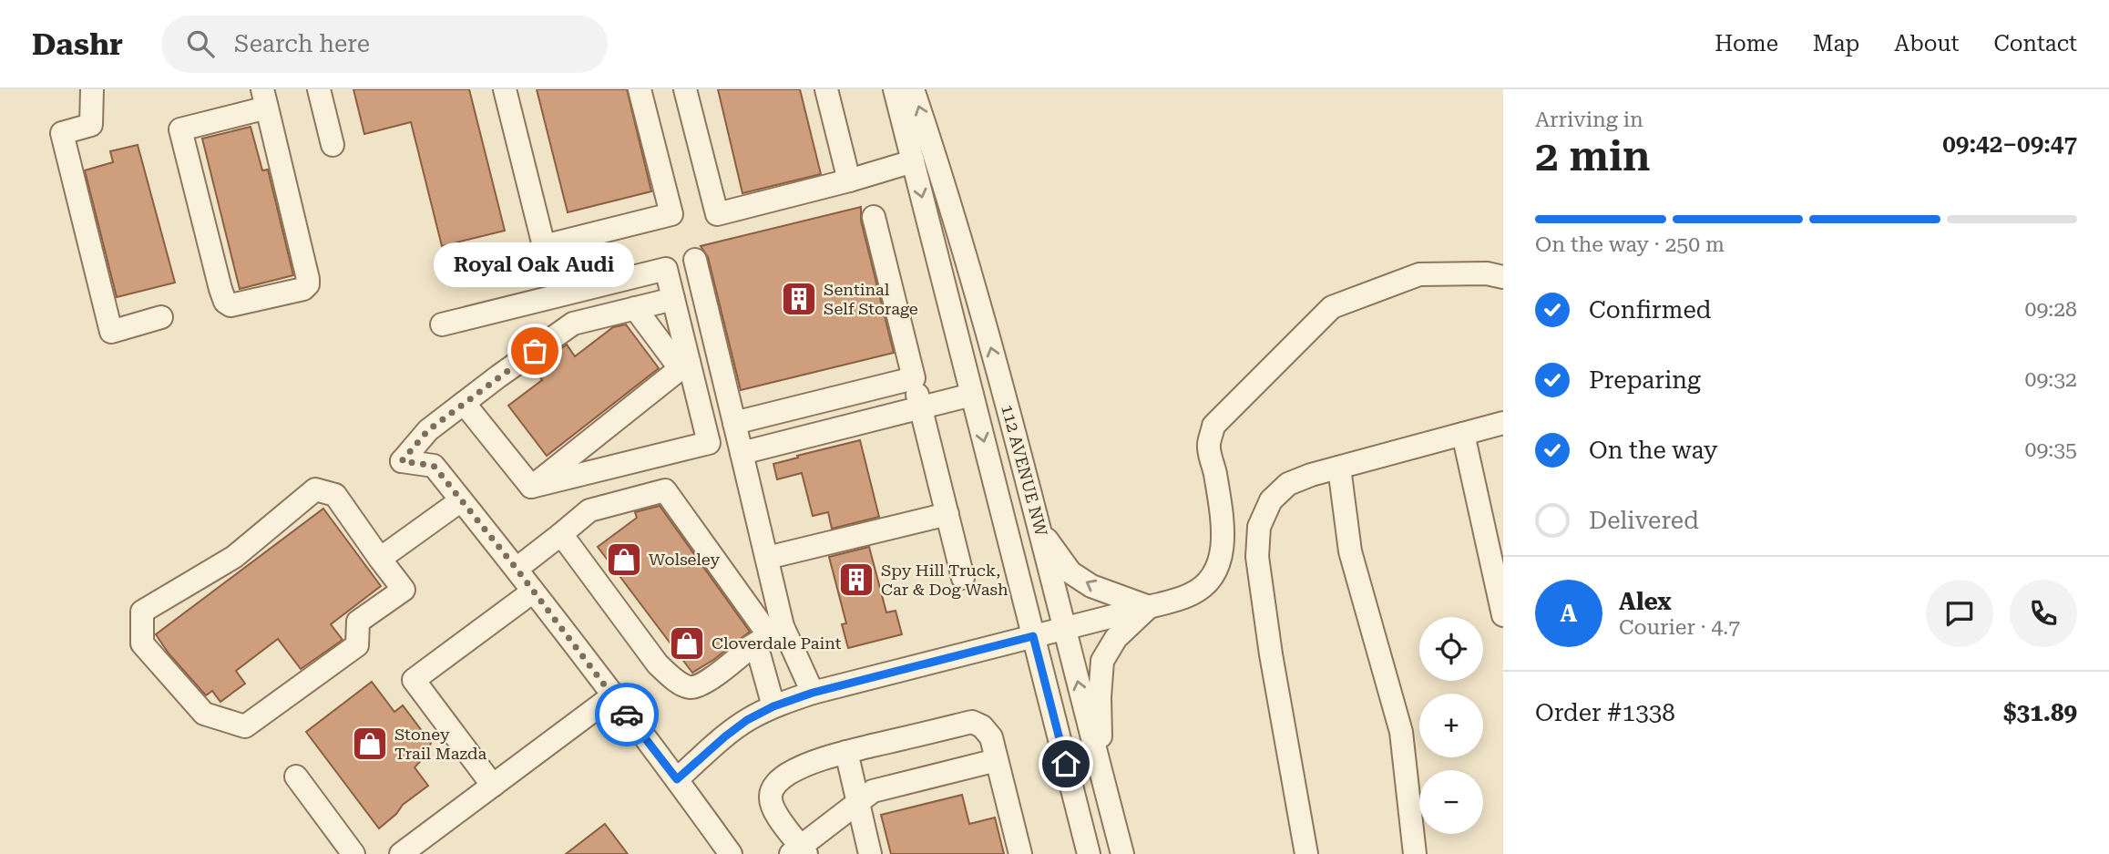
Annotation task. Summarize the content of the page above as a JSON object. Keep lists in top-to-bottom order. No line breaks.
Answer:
{"streets":{"street":["112 AVENUE NW"]},"places":{"building":["Sentinal Self Storage","Spy Hill Truck, Car & Dog Wash"],"other":["Royal Oak Audi"],"shop":["Wolseley","Cloverdale Paint","Stoney Trail Mazda"]},"page":{"header":"Dashr","search":"Search here","nav":["Home","Map","About","Contact"],"heading":["2 min","Arriving in","09:42–09:47"],"panel":["Alex","Courier · 4.7","Order #1338","$31.89"],"bar":"On the way · 250 m","bubble":"Royal Oak Audi","list":[["Confirmed","09:28"],["Preparing","09:32"],["On the way","09:35"],"Delivered"],"round":"A","map_buttons":["+","−"]}}
